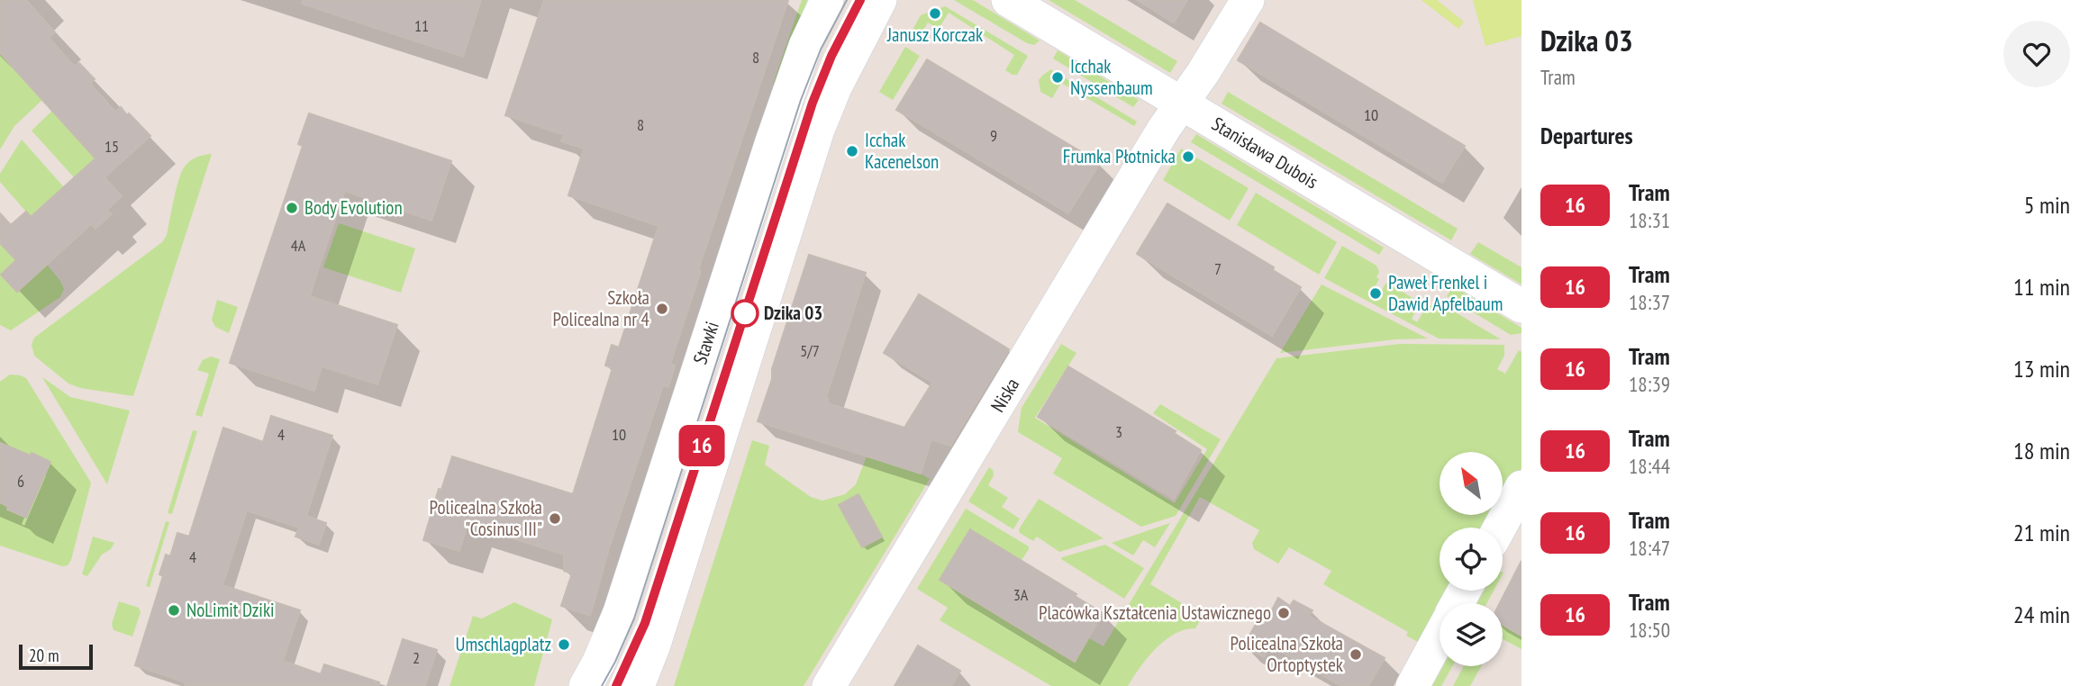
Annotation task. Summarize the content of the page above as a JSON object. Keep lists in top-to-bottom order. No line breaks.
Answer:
{"streets":{"street":["Stanisława Dubois","Stawki","Niska"]},"crossings":[["Stanisława Dubois","Niska"]],"places":["Janusz Korczak","Icchak Nyssenbaum","Icchak Kacenelson","Frumka Płotnicka","Body Evolution","Paweł Frenkel i Dawid Apfelbaum","Szkoła Policealna nr 4","Dzika 03","Policealna Szkoła \"Cosinus III\"","NoLimit Dziki","Placówka Kształcenia Ustawicznego","Umschlagplatz","Policealna Szkoła Ortoptystek"],"lines":["tram line 16"],"house_numbers":["11","8","10","8","9","15","4A","7","5/7","3","4","10","6","4","3A","2"],"scale_bar":"20 m","north":"top left","page":{"on_map":"16","heading":[["Dzika 03","Tram"],"Departures"],"list":[{"mark":"16","name":"Tram","note":"18:31","value":"5 min"},{"mark":"16","name":"Tram","note":"18:37","value":"11 min"},{"mark":"16","name":"Tram","note":"18:39","value":"13 min"},{"mark":"16","name":"Tram","note":"18:44","value":"18 min"},{"mark":"16","name":"Tram","note":"18:47","value":"21 min"},{"mark":"16","name":"Tram","note":"18:50","value":"24 min"}],"scale":"20 m"}}
